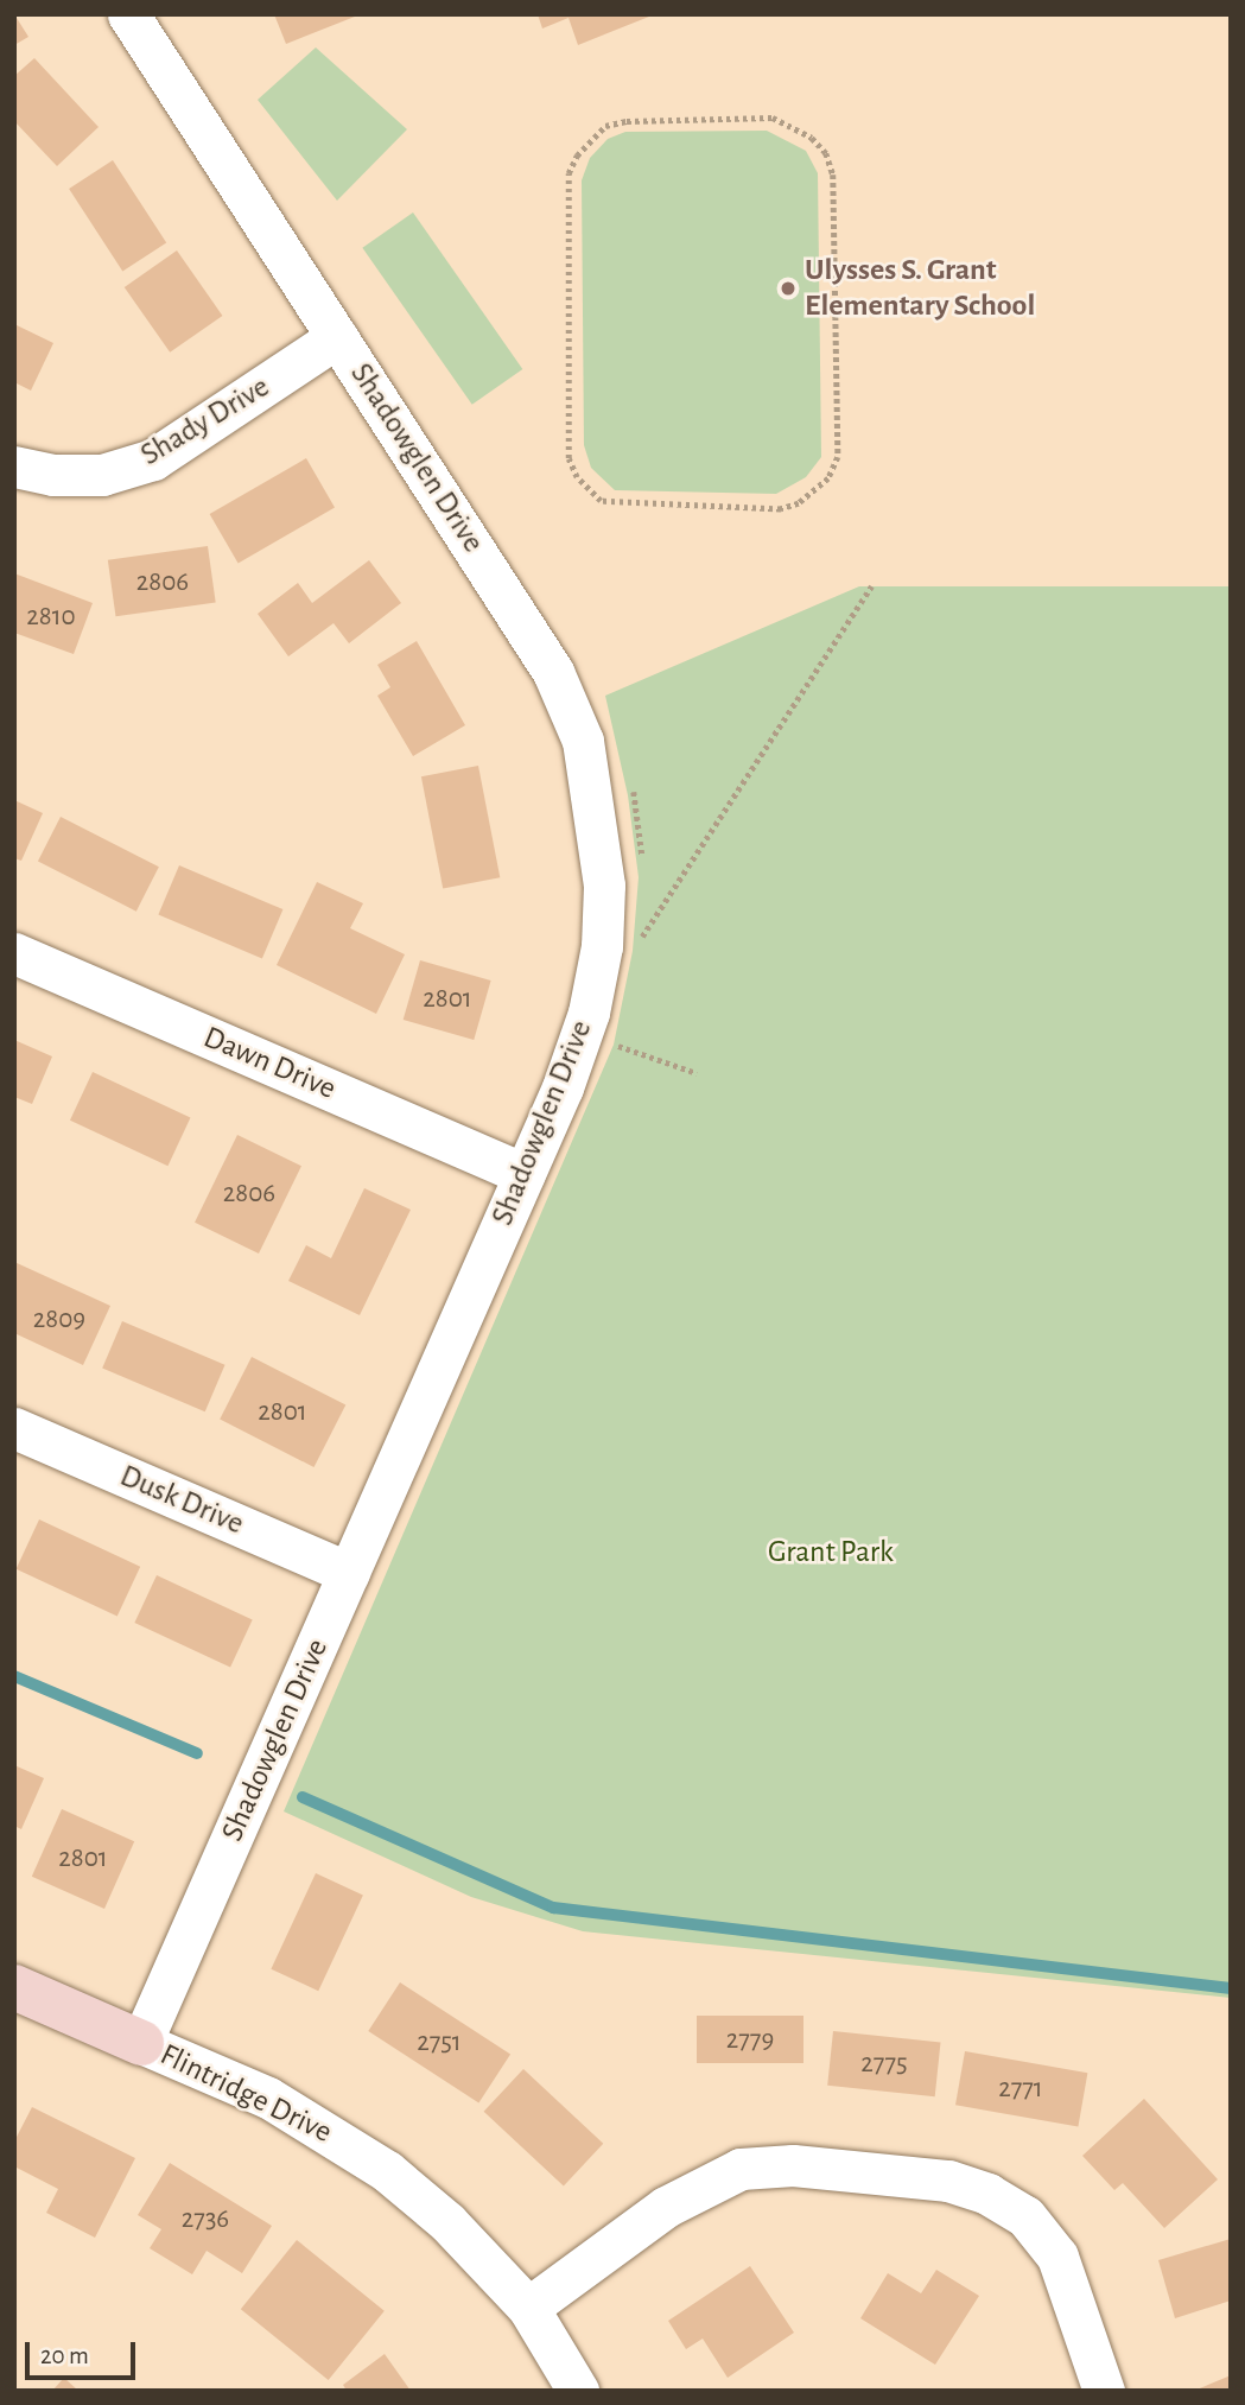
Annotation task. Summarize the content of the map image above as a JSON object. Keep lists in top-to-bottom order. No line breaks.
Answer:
{"streets":{"street":["Shady Drive","Shadowglen Drive","Dawn Drive","Dusk Drive","Flintridge Drive"]},"crossings":[["Shady Drive","Shadowglen Drive"],["Shadowglen Drive","Dawn Drive"],["Shadowglen Drive","Dusk Drive"],["Shadowglen Drive","Flintridge Drive"]],"parks":["Grant Park"],"places":["Ulysses S. Grant Elementary School"],"house_numbers":["2806","2810","2801","2806","2809","2801","2801","2779","2751","2775","2771","2736"],"scale_bar":"20 m"}
